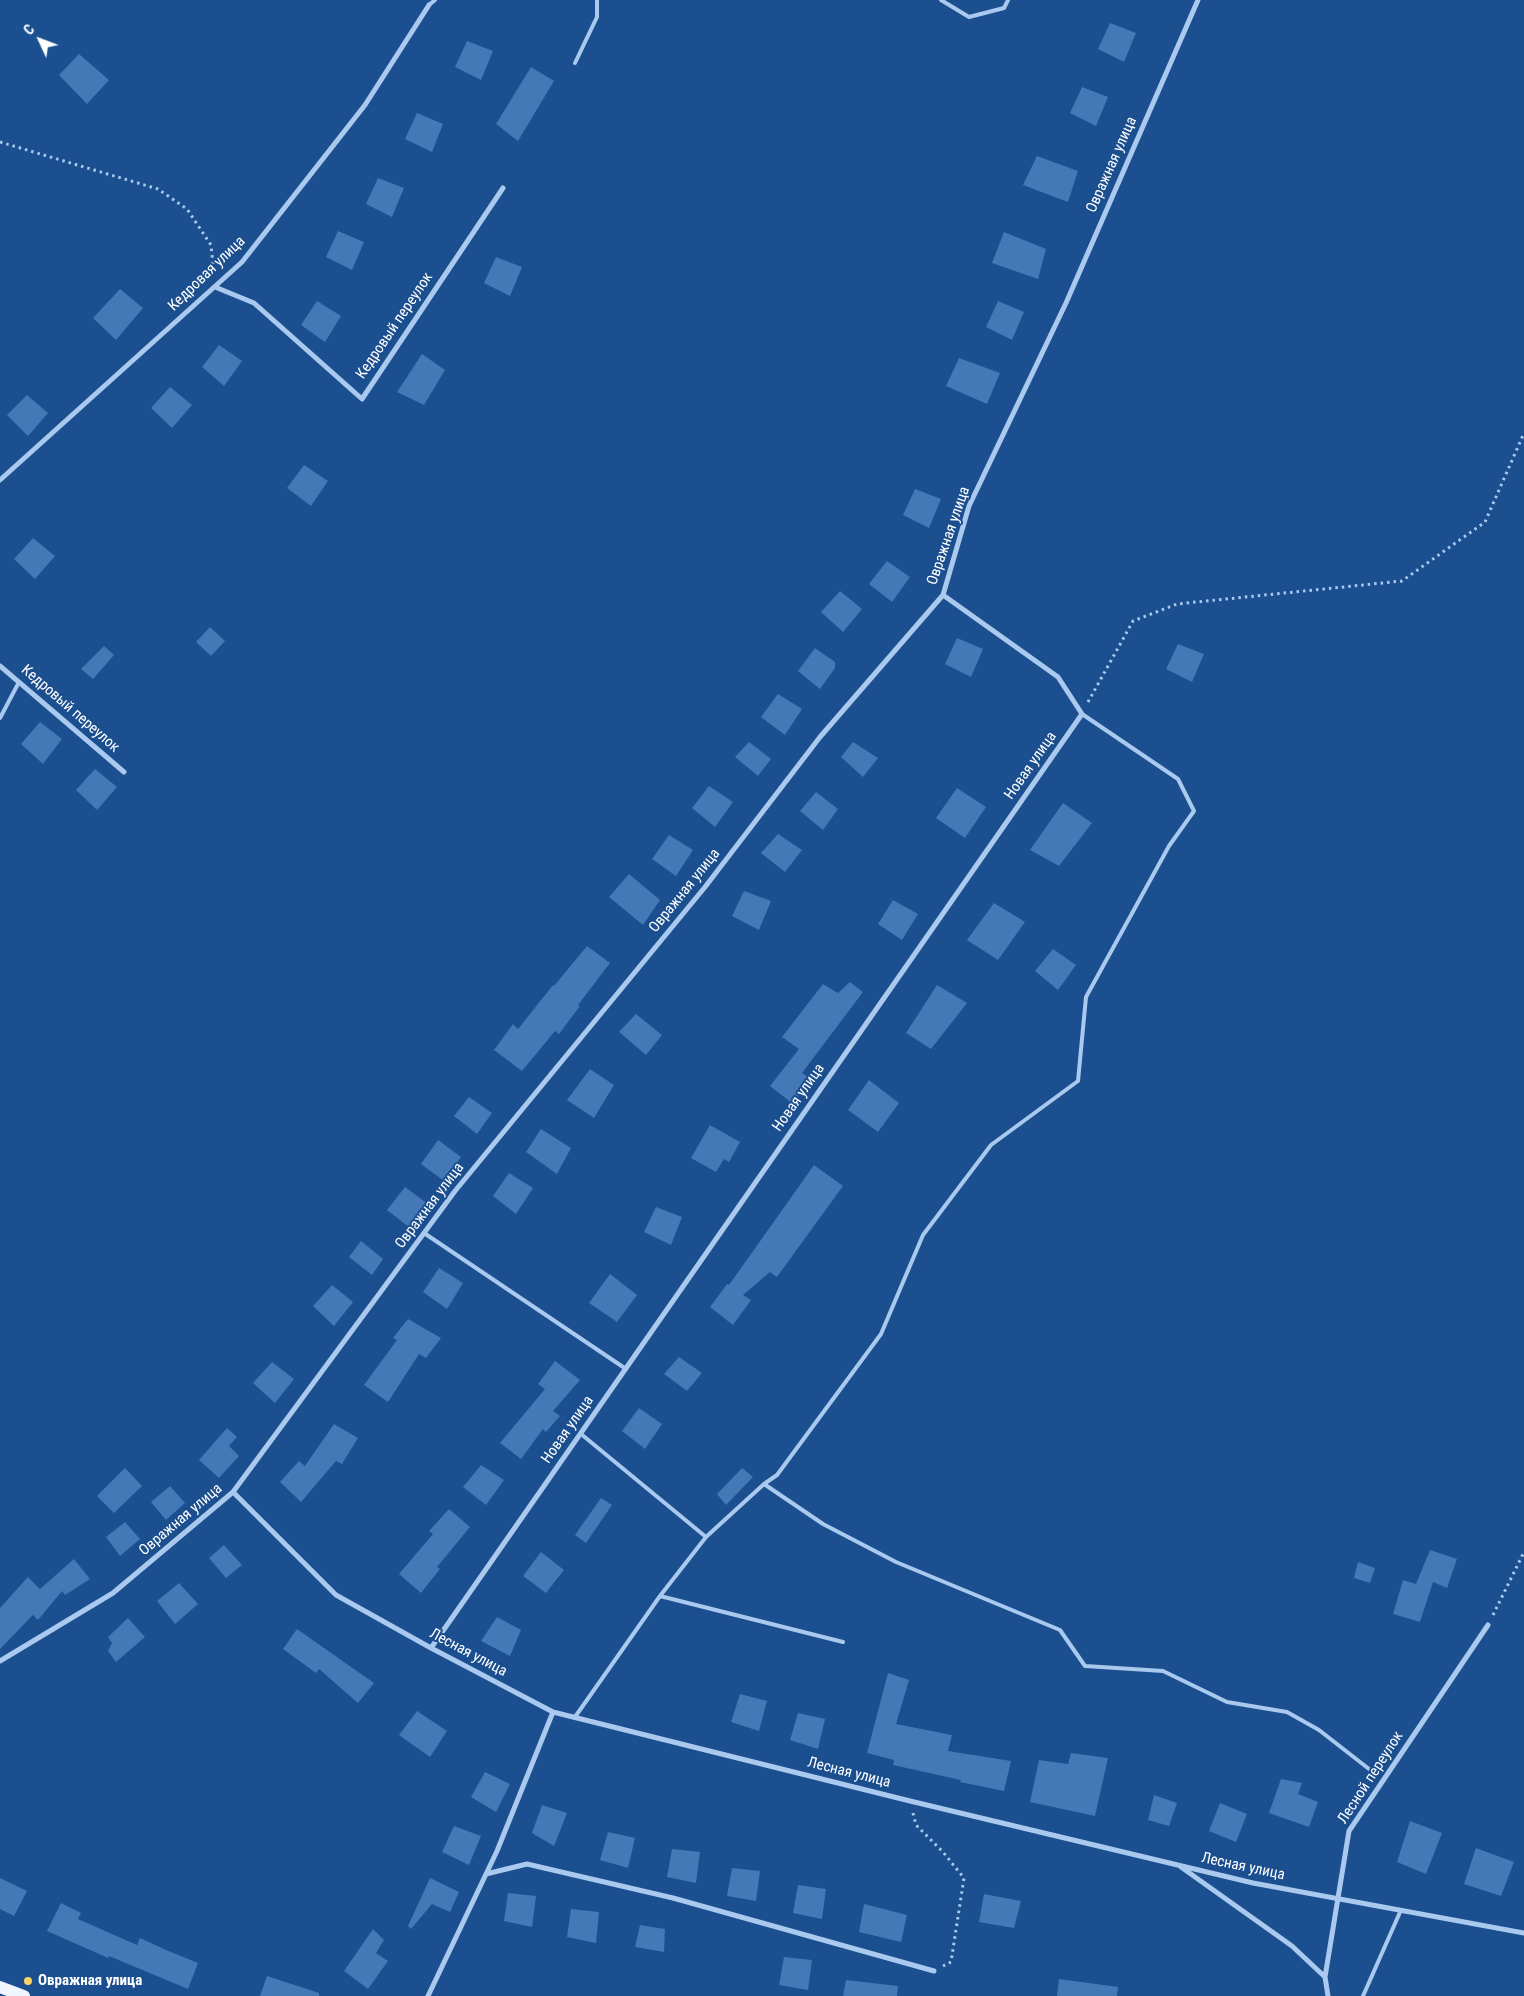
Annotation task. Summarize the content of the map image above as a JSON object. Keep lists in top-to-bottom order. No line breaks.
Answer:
{"streets":{"street":["Овражная улица","Кедровая улица","Кедровый переулок","Новая улица","Лесная улица","Лесной переулок"]},"crossings":[["Овражная улица","Лесная улица"],["Кедровая улица","Кедровый переулок"],["Новая улица","Лесная улица"],["Лесная улица","Лесной переулок"]],"places":["Овражная улица"],"north":"top left"}
